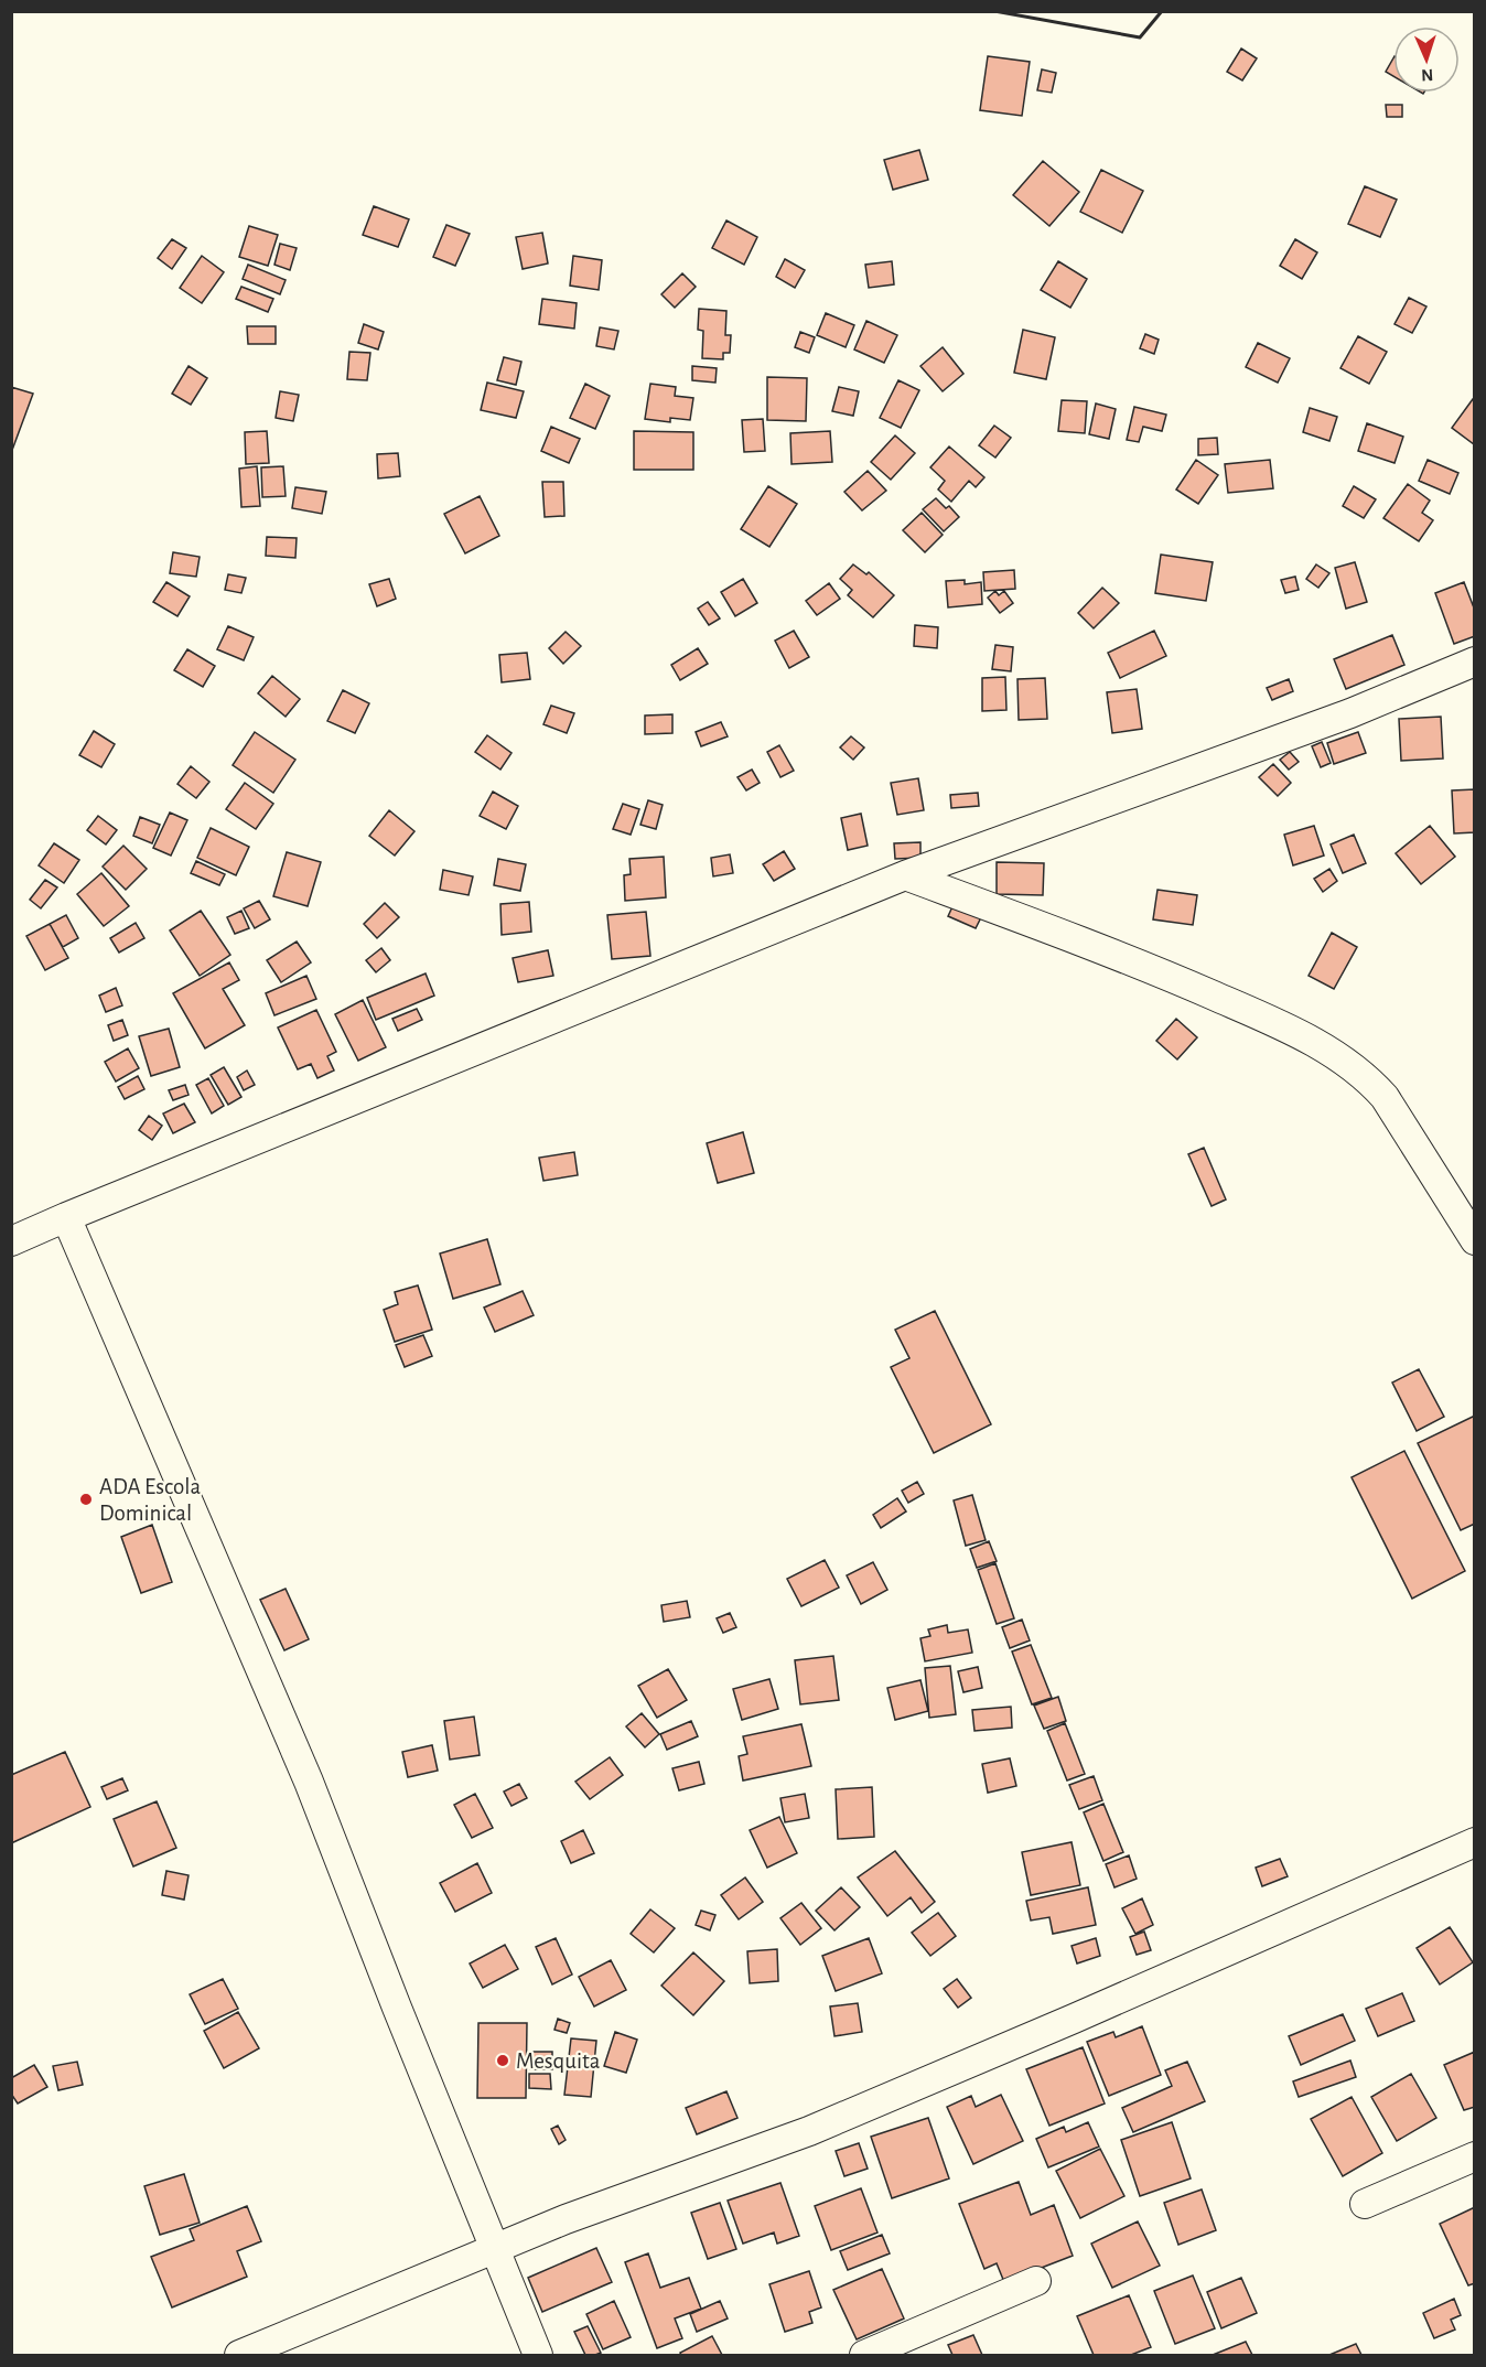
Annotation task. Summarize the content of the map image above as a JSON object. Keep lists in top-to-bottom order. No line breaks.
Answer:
{"places":["ADA Escola Dominical","Mesquita"],"north":"bottom"}
